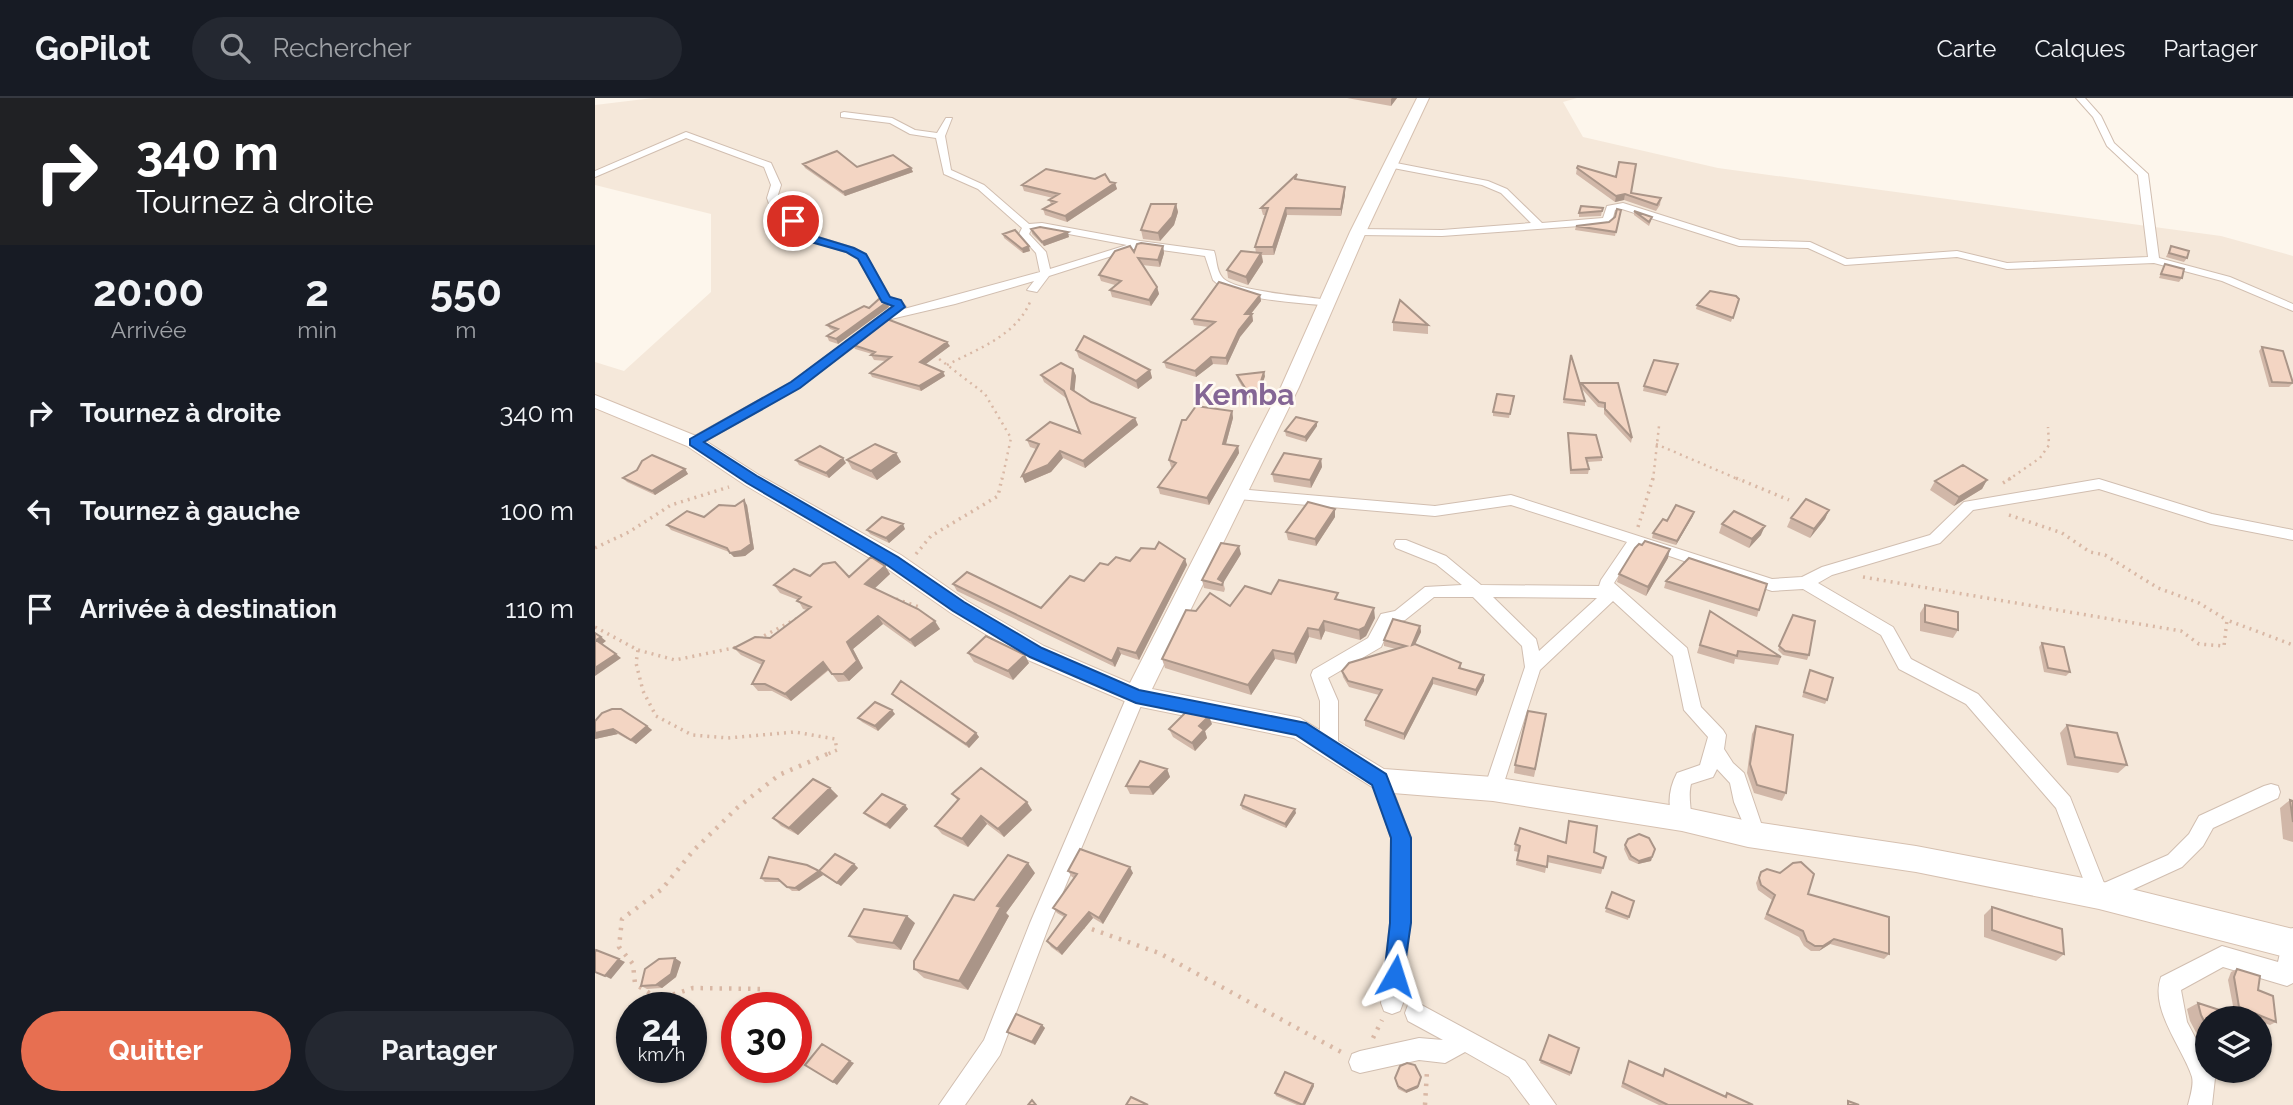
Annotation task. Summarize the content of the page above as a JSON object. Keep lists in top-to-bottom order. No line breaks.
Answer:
{"districts":["Kemba"],"page":{"header":"GoPilot","search":"Rechercher","nav":["Carte","Calques","Partager"],"turn":["340 m","Tournez à droite"],"eta":["20:00","Arrivée","2","min","550","m"],"list":[{"name":"Tournez à droite","value":"340 m"},{"name":"Tournez à gauche","value":"100 m"},{"name":"Arrivée à destination","value":"110 m"}],"speed":"24 km/h","limit":"30","buttons":["Quitter","Partager"]}}
